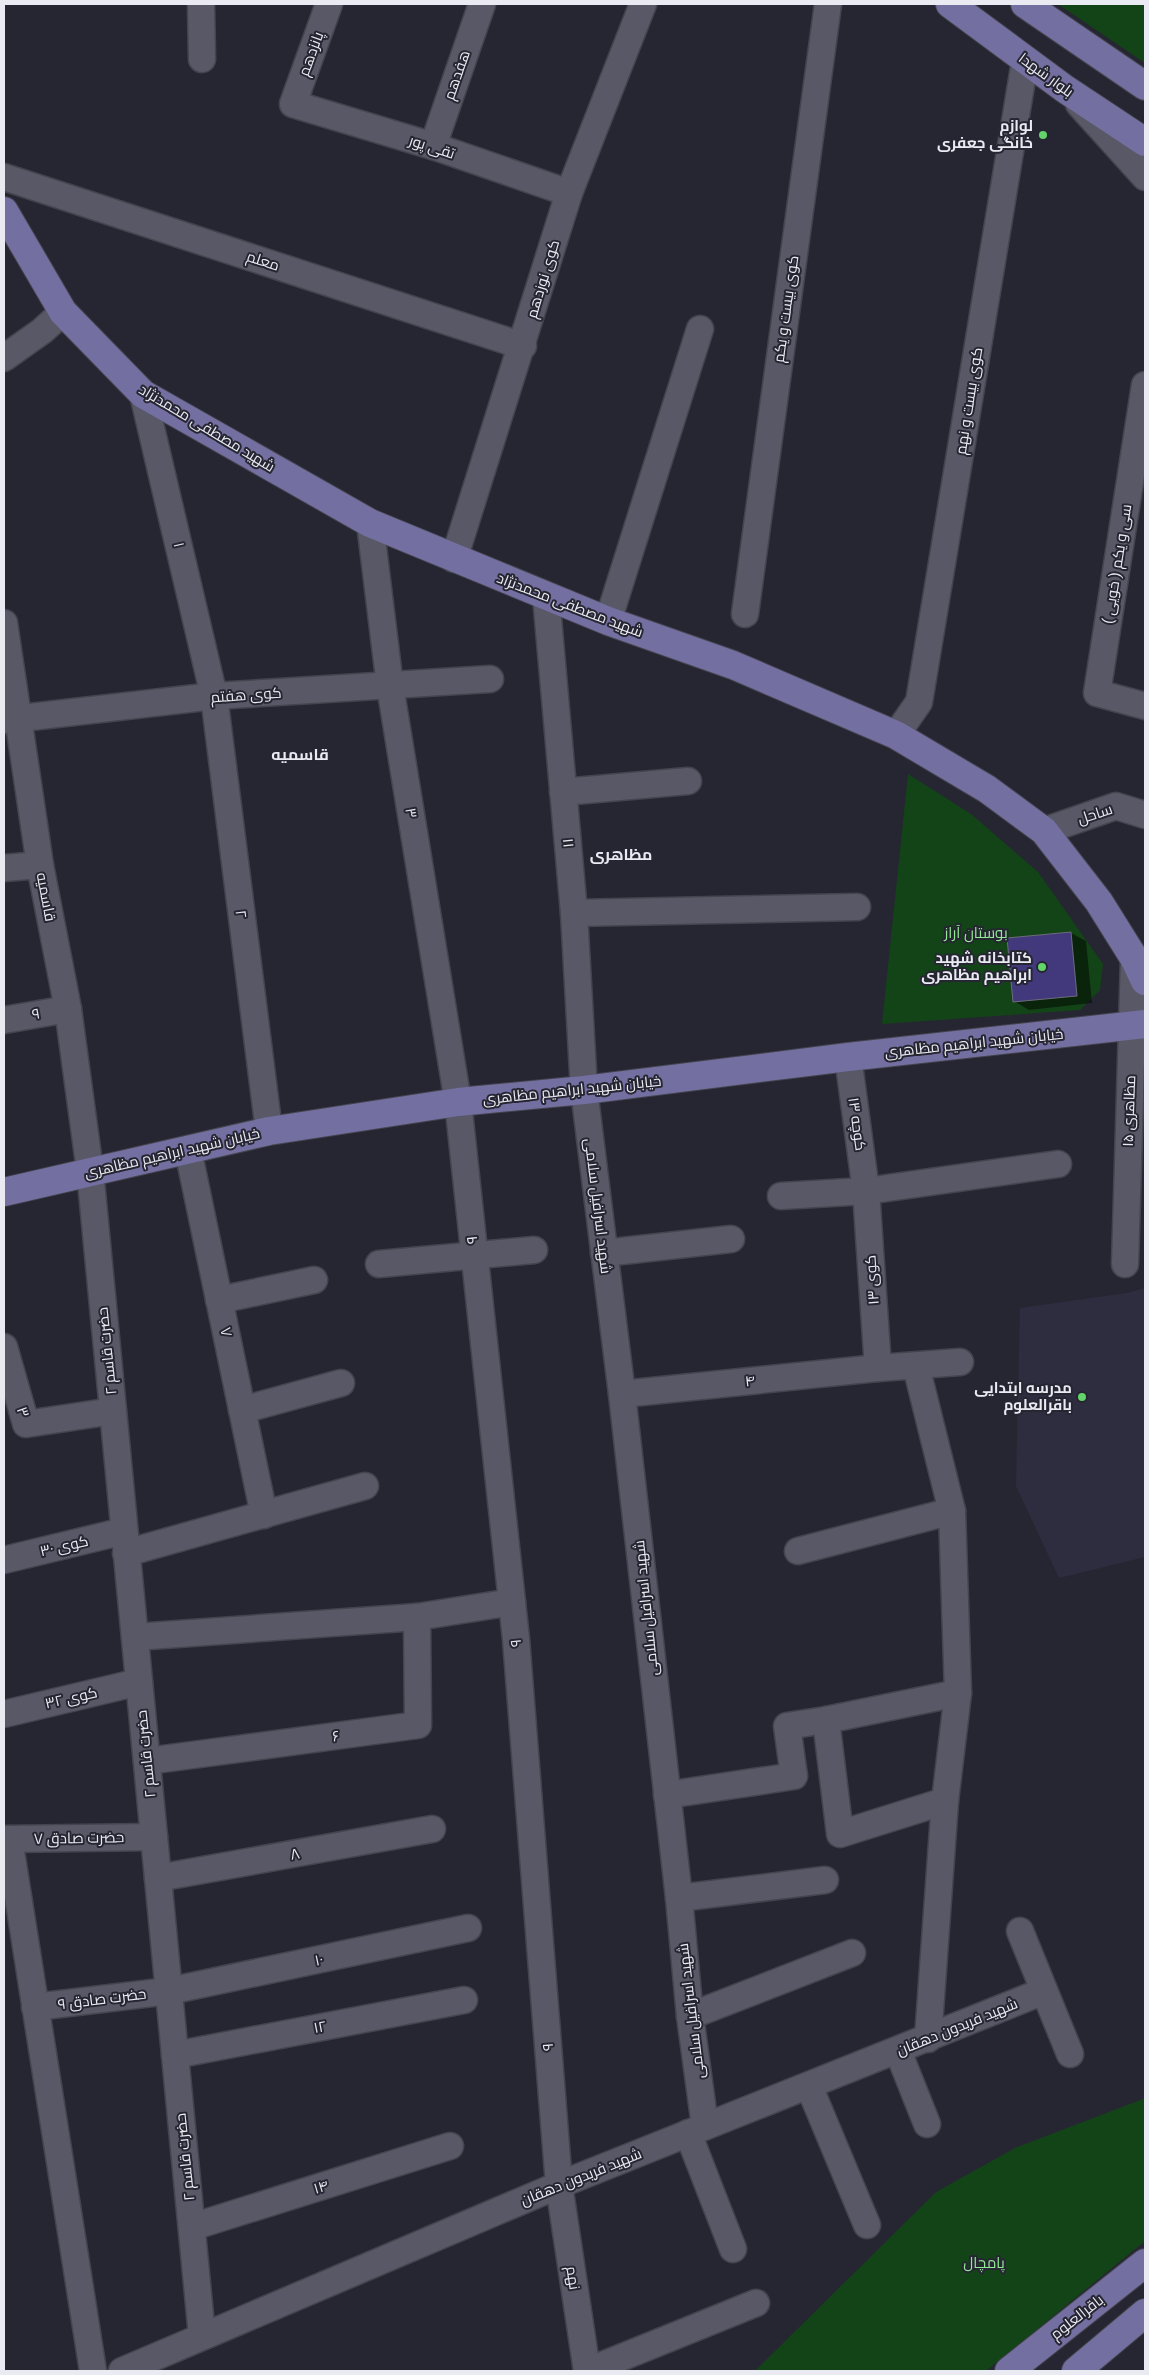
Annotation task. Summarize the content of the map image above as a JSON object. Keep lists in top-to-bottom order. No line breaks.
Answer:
{"streets":{"main road":["بلوار شهدا","شهید مصطفی محمدنژاد","خیابان شهید ابراهیم مظاهری","باقرالعلوم"],"street":["پانزدهم","هفدهم","تقی پور","معلم","کوی نوزدهم","کوی بیست و یکم","کوی بیست و نهم","۱","سی و یکم ( خویی )","کوی هفتم","۳","ساحل","۱۱","قاسمیه","۲","۹","۱۵ مظاهری","کوچه ۱۳","شهید اسرافیل سلامی","کوی ۱۳","۷","۲ حضرت قاسم","۴","کوی ۳۰","کوی ۳۲","۶","۷ حضرت صادق","۸","۱۰","۹ حضرت صادق","۱۲","شهید فریدون دهقان","۱۴","نهم"]},"crossings":[["پانزدهم","تقی پور"],["هفدهم","تقی پور"],["بلوار شهدا","کوی بیست و نهم"],["تقی پور","کوی نوزدهم"],["معلم","کوی نوزدهم"],["کوی نوزدهم","شهید مصطفی محمدنژاد"],["کوی بیست و نهم","شهید مصطفی محمدنژاد"],["شهید مصطفی محمدنژاد","۱"],["شهید مصطفی محمدنژاد","۳"],["شهید مصطفی محمدنژاد","ساحل"],["شهید مصطفی محمدنژاد","۱۱"],["شهید مصطفی محمدنژاد","۱۵ مظاهری"],["۱","کوی هفتم"],["۱","۲"],["کوی هفتم","۳"],["کوی هفتم","قاسمیه"],["کوی هفتم","۲"],["۳","۹"],["۳","خیابان شهید ابراهیم مظاهری"],["۳","۲ حضرت قاسم"],["۱۱","خیابان شهید ابراهیم مظاهری"],["۱۱","شهید اسرافیل سلامی"],["قاسمیه","۹"],["قاسمیه","خیابان شهید ابراهیم مظاهری"],["قاسمیه","۲ حضرت قاسم"],["۲","خیابان شهید ابراهیم مظاهری"],["۹","خیابان شهید ابراهیم مظاهری"],["۹","شهید فریدون دهقان"],["۹","نهم"],["خیابان شهید ابراهیم مظاهری","۱۵ مظاهری"],["خیابان شهید ابراهیم مظاهری","کوچه ۱۳"],["خیابان شهید ابراهیم مظاهری","شهید اسرافیل سلامی"],["خیابان شهید ابراهیم مظاهری","۷"],["خیابان شهید ابراهیم مظاهری","۲ حضرت قاسم"],["کوچه ۱۳","کوی ۱۳"],["شهید اسرافیل سلامی","۴"],["شهید اسرافیل سلامی","شهید فریدون دهقان"],["کوی ۱۳","۴"],["۷","کوی ۳۰"],["۲ حضرت قاسم","کوی ۳۰"],["۲ حضرت قاسم","کوی ۳۲"],["۲ حضرت قاسم","۶"],["۲ حضرت قاسم","۷ حضرت صادق"],["۲ حضرت قاسم","۸"],["۲ حضرت قاسم","۱۰"],["۲ حضرت قاسم","۹ حضرت صادق"],["۲ حضرت قاسم","۱۲"],["۲ حضرت قاسم","شهید فریدون دهقان"],["۲ حضرت قاسم","۱۴"],["۱۰","۹ حضرت صادق"],["شهید فریدون دهقان","نهم"]],"districts":["قاسمیه","مظاهری"],"parks":["بوستان آراز","پامچال"],"places":["لوازم خانگی جعفری","کتابخانه شهید ابراهیم مظاهری","مدرسه ابتدایی باقرالعلوم"]}
